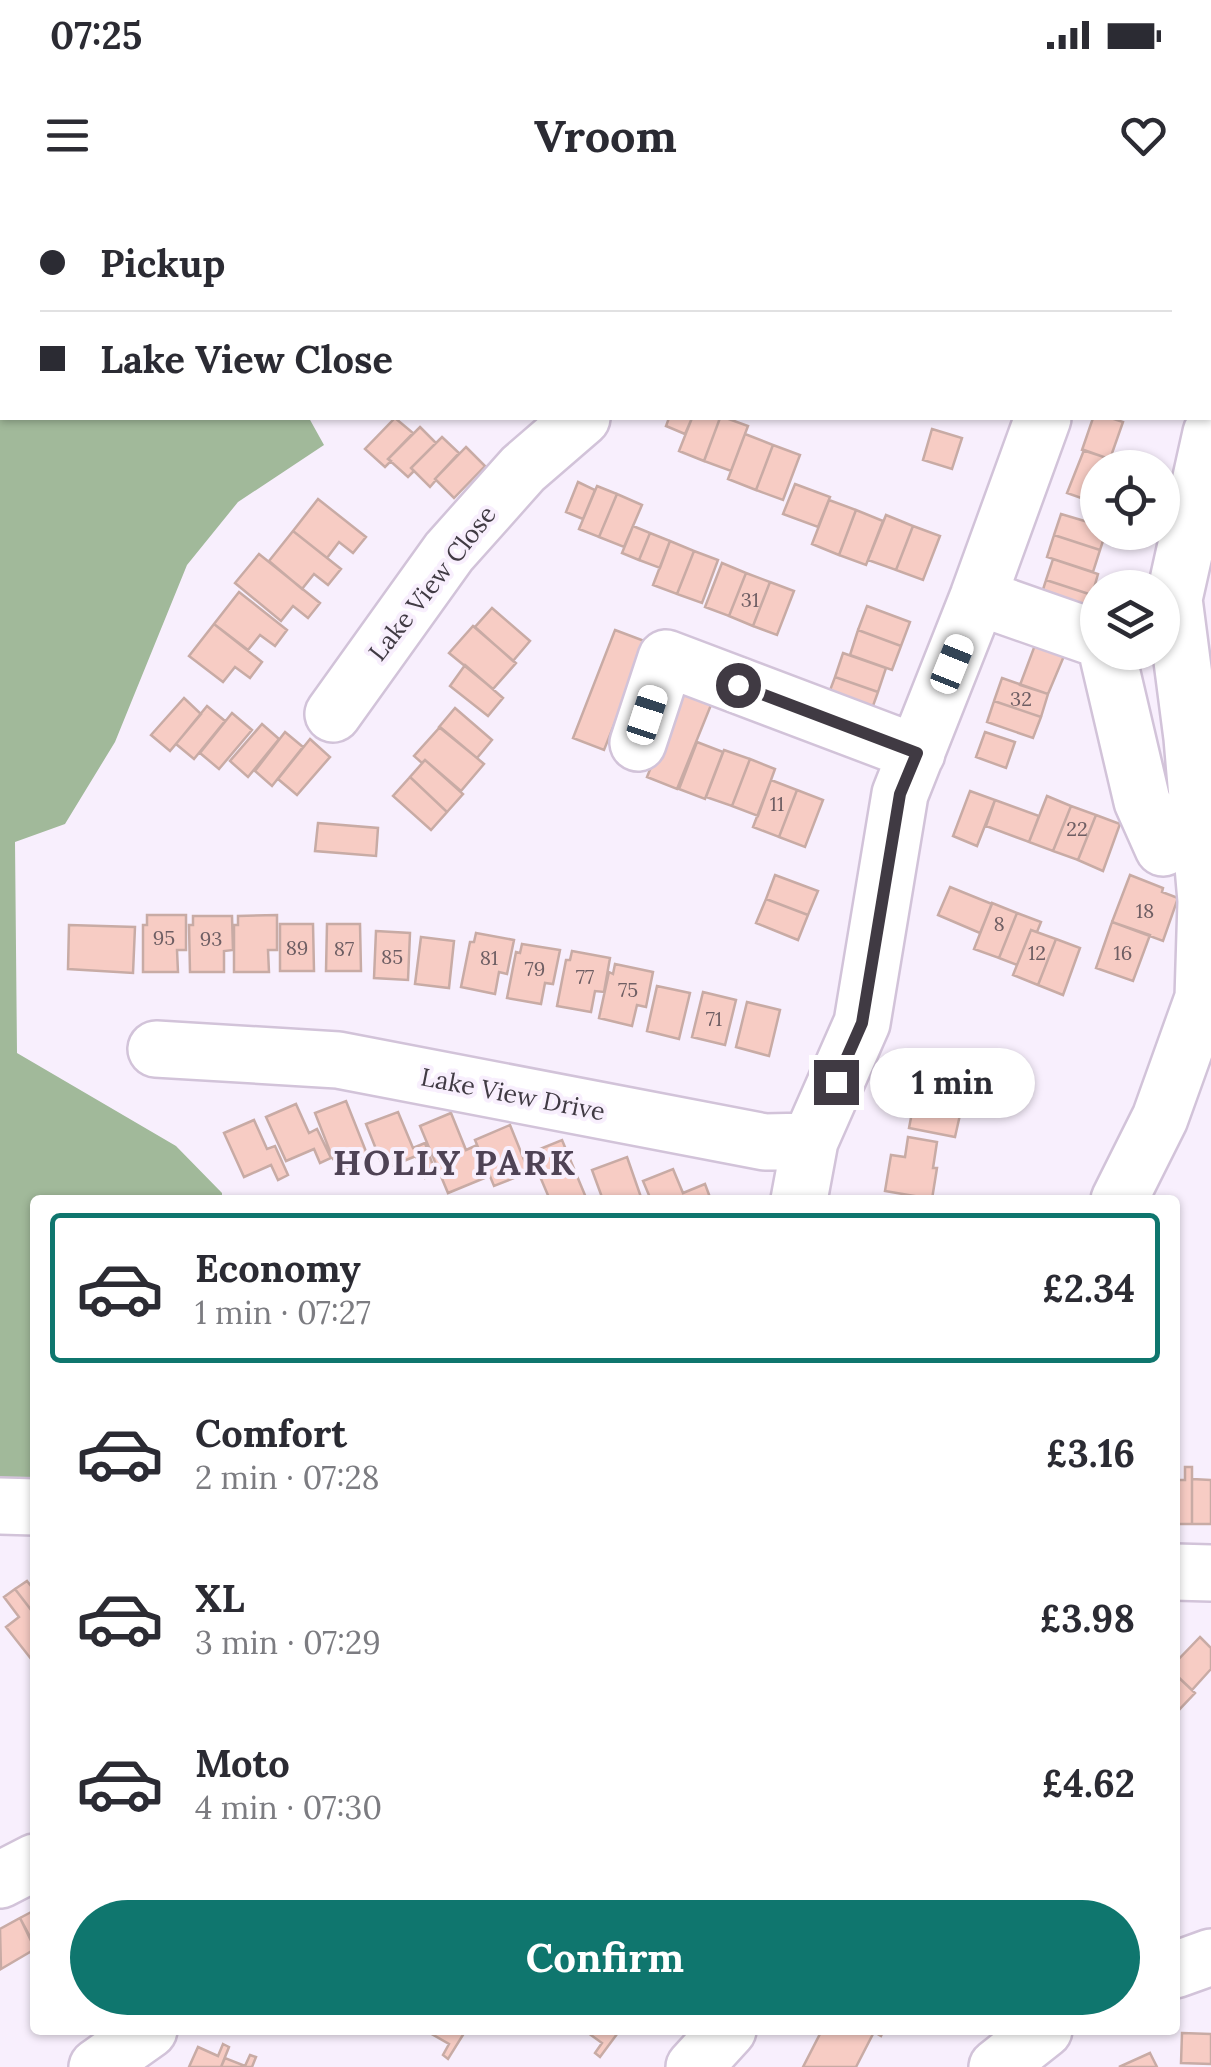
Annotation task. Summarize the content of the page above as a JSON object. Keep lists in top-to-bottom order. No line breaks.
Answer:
{"streets":{"street":["Lake View Close","Lake View Drive"]},"districts":["HOLLY PARK"],"house_numbers":["31","32","11","22","18","8","95","93","89","87","12","16","85","81","79","77","75","71"],"page":{"status":"07:25","header":"Vroom","banner":["Pickup","Lake View Close"],"bubble":"1 min","list":[{"name":"Economy","note":"1 min · 07:27","value":"£2.34"},{"name":"Comfort","note":"2 min · 07:28","value":"£3.16"},{"name":"XL","note":"3 min · 07:29","value":"£3.98"},{"name":"Moto","note":"4 min · 07:30","value":"£4.62"}],"buttons":"Confirm"}}
